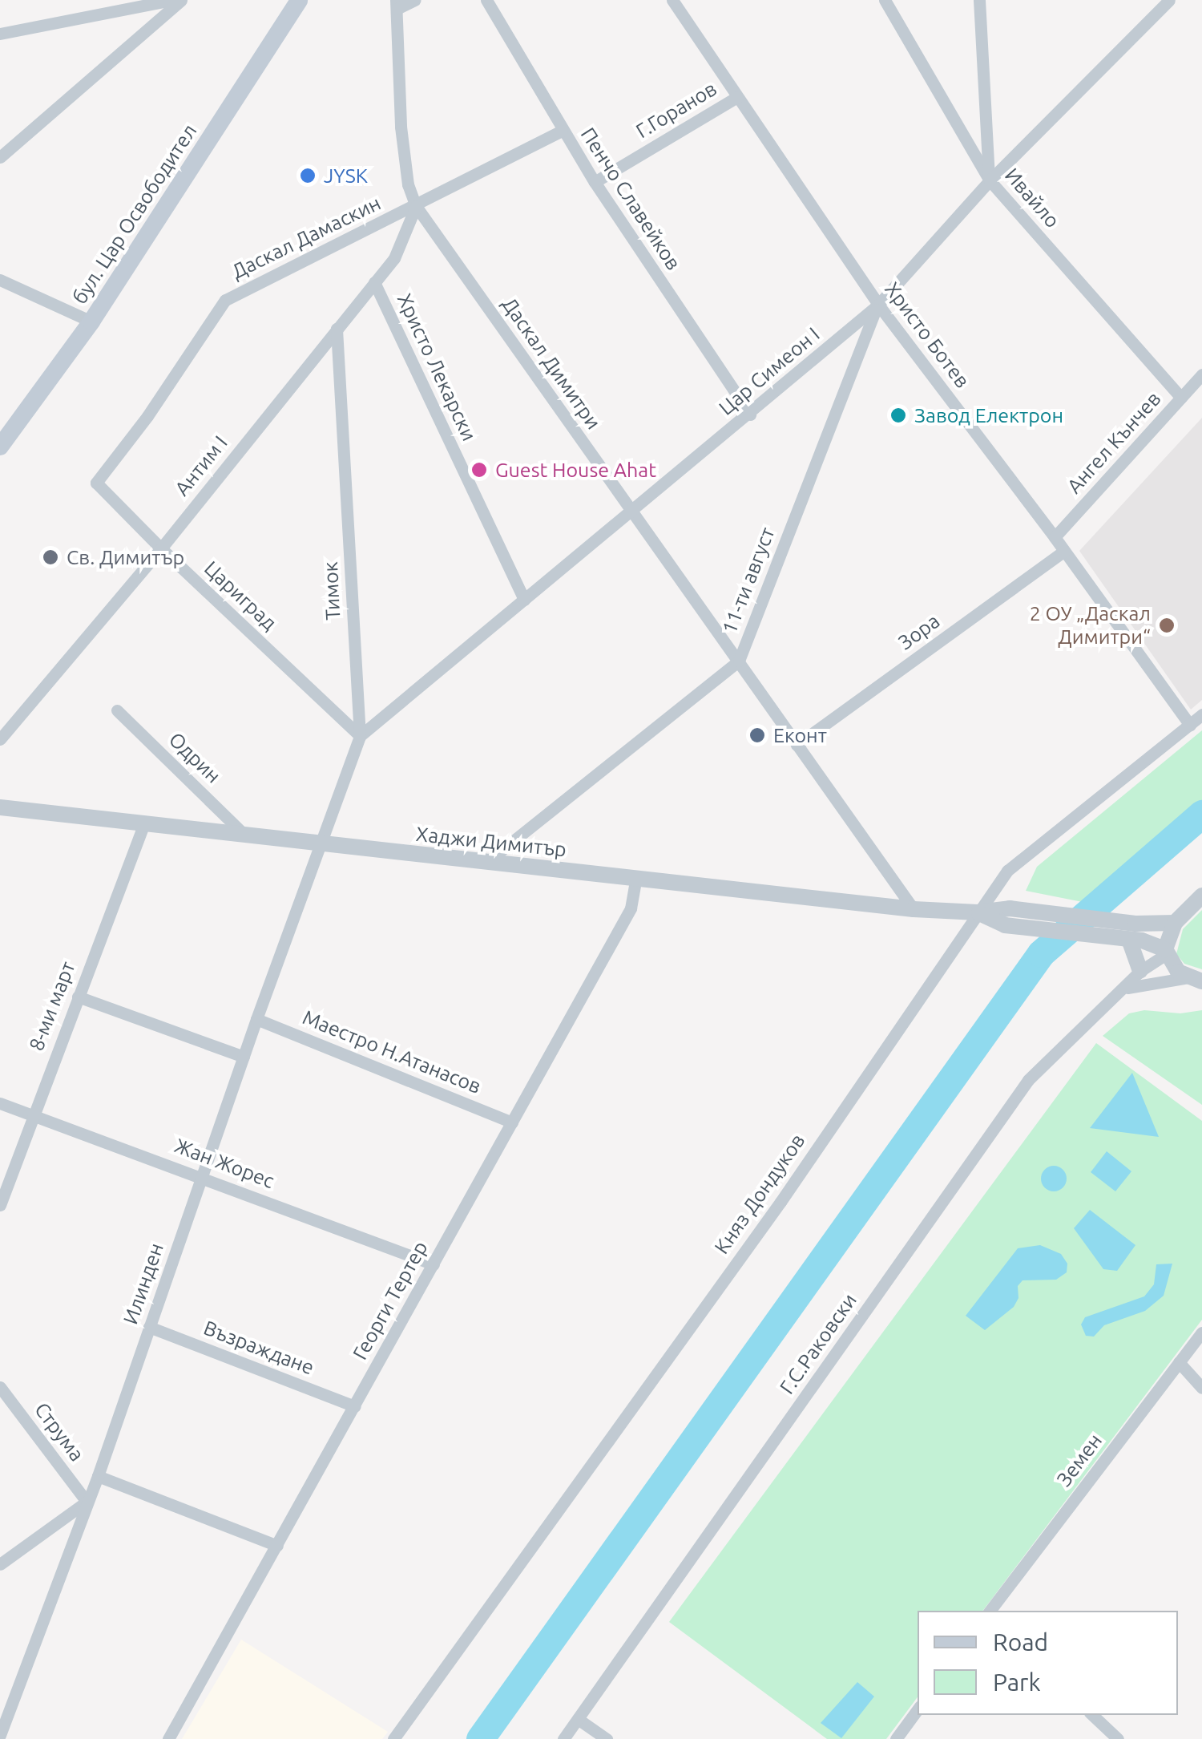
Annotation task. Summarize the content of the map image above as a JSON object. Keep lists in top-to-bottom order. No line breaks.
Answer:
{"streets":{"main road":["бул. Цар Освободител"],"street":["Г.Горанов","Ивайло","Пенчо Славейков","Даскал Дамаскин","Христо Ботев","Даскал Димитри","Христо Лекарски","Цар Симеон I","Ангел Кънчев","Антим I","11-ти август","Тимок","Цариград","Зора","Одрин","Хаджи Димитър","8-ми март","Маестро Н.Атанасов","Жан Жорес","Княз Дондуков","Илинден","Георги Тертер","Г.С.Раковски","Възраждане","Струма","Земен"]},"crossings":[["Г.Горанов","Пенчо Славейков"],["Г.Горанов","Христо Ботев"],["Ивайло","Цар Симеон I"],["Ивайло","Ангел Кънчев"],["Пенчо Славейков","Даскал Дамаскин"],["Пенчо Славейков","Цар Симеон I"],["Даскал Дамаскин","Даскал Димитри"],["Даскал Дамаскин","Антим I"],["Даскал Дамаскин","Цариград"],["Христо Ботев","Цар Симеон I"],["Христо Ботев","Ангел Кънчев"],["Христо Ботев","11-ти август"],["Христо Ботев","Зора"],["Христо Ботев","Княз Дондуков"],["Даскал Димитри","Цар Симеон I"],["Даскал Димитри","Антим I"],["Даскал Димитри","11-ти август"],["Даскал Димитри","Зора"],["Даскал Димитри","Хаджи Димитър"],["Христо Лекарски","Цар Симеон I"],["Христо Лекарски","Антим I"],["Цар Симеон I","11-ти август"],["Цар Симеон I","Тимок"],["Цар Симеон I","Цариград"],["Антим I","Тимок"],["Антим I","Цариград"],["11-ти август","Хаджи Димитър"],["Тимок","Цариград"],["Тимок","Хаджи Димитър"],["Тимок","Илинден"],["Одрин","Хаджи Димитър"],["Хаджи Димитър","8-ми март"],["Хаджи Димитър","Княз Дондуков"],["Хаджи Димитър","Илинден"],["Хаджи Димитър","Георги Тертер"],["8-ми март","Жан Жорес"],["Маестро Н.Атанасов","Илинден"],["Маестро Н.Атанасов","Георги Тертер"],["Жан Жорес","Илинден"],["Жан Жорес","Георги Тертер"],["Илинден","Възраждане"],["Илинден","Струма"],["Георги Тертер","Възраждане"]],"places":["JYSK","Завод Електрон","Guest House Ahat","Св. Димитър","2 ОУ „Даскал Димитри“","Еконт"],"legend":["Road","Park"]}
